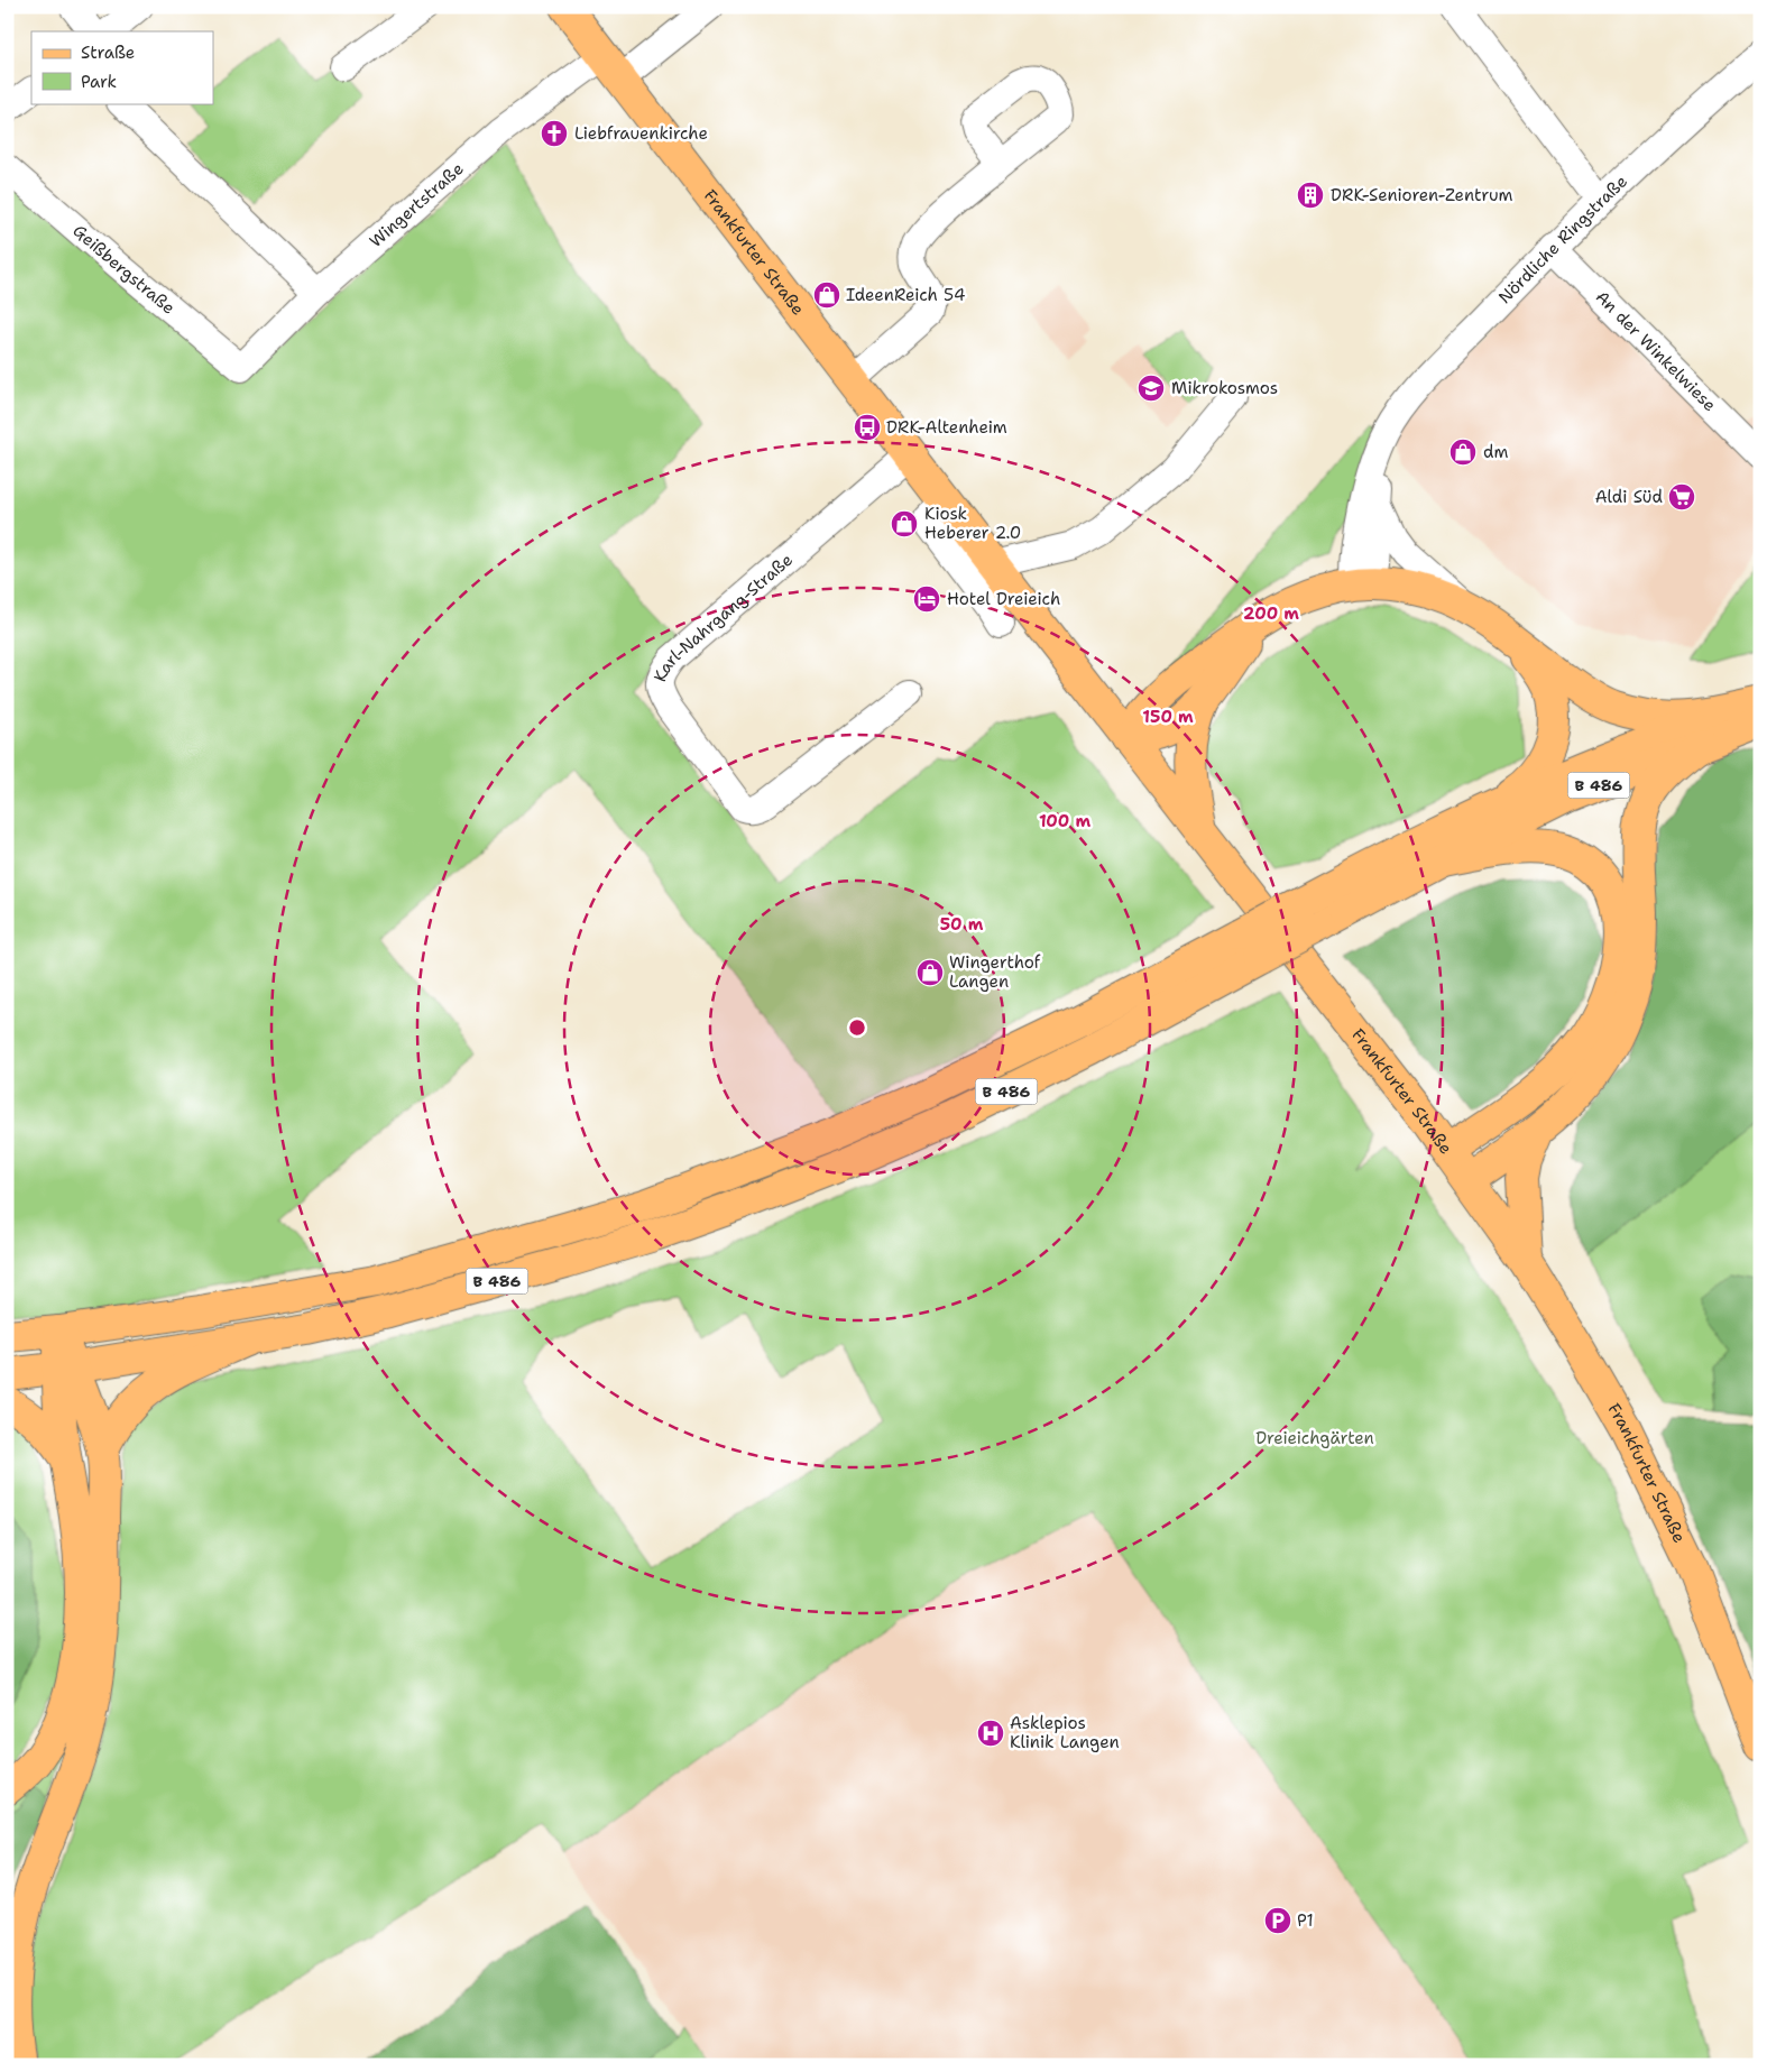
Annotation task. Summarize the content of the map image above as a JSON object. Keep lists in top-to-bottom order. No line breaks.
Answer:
{"streets":{"main road":["Frankfurter Straße","B 486"],"street":["Wingertstraße","Nördliche Ringstraße","Geißbergstraße","An der Winkelwiese","Karl-Nahrgang-Straße"]},"crossings":[["Wingertstraße","Frankfurter Straße"],["Wingertstraße","Geißbergstraße"],["Nördliche Ringstraße","An der Winkelwiese"],["Nördliche Ringstraße","B 486"],["Frankfurter Straße","Karl-Nahrgang-Straße"],["Frankfurter Straße","B 486"]],"parks":["Dreieichgärten"],"places":{"church":["Liebfrauenkirche"],"building":["DRK-Senioren-Zentrum"],"shop":["IdeenReich 54","dm","Kiosk Heberer 2.0","Wingerthof Langen"],"school or university":["Mikrokosmos"],"bus stop":["DRK-Altenheim"],"supermarket":["Aldi Süd"],"hotel":["Hotel Dreieich"],"hospital":["Asklepios Klinik Langen"],"parking":["P1"]},"legend":["Straße","Park"],"rings":["200 m","150 m","100 m","50 m"]}
